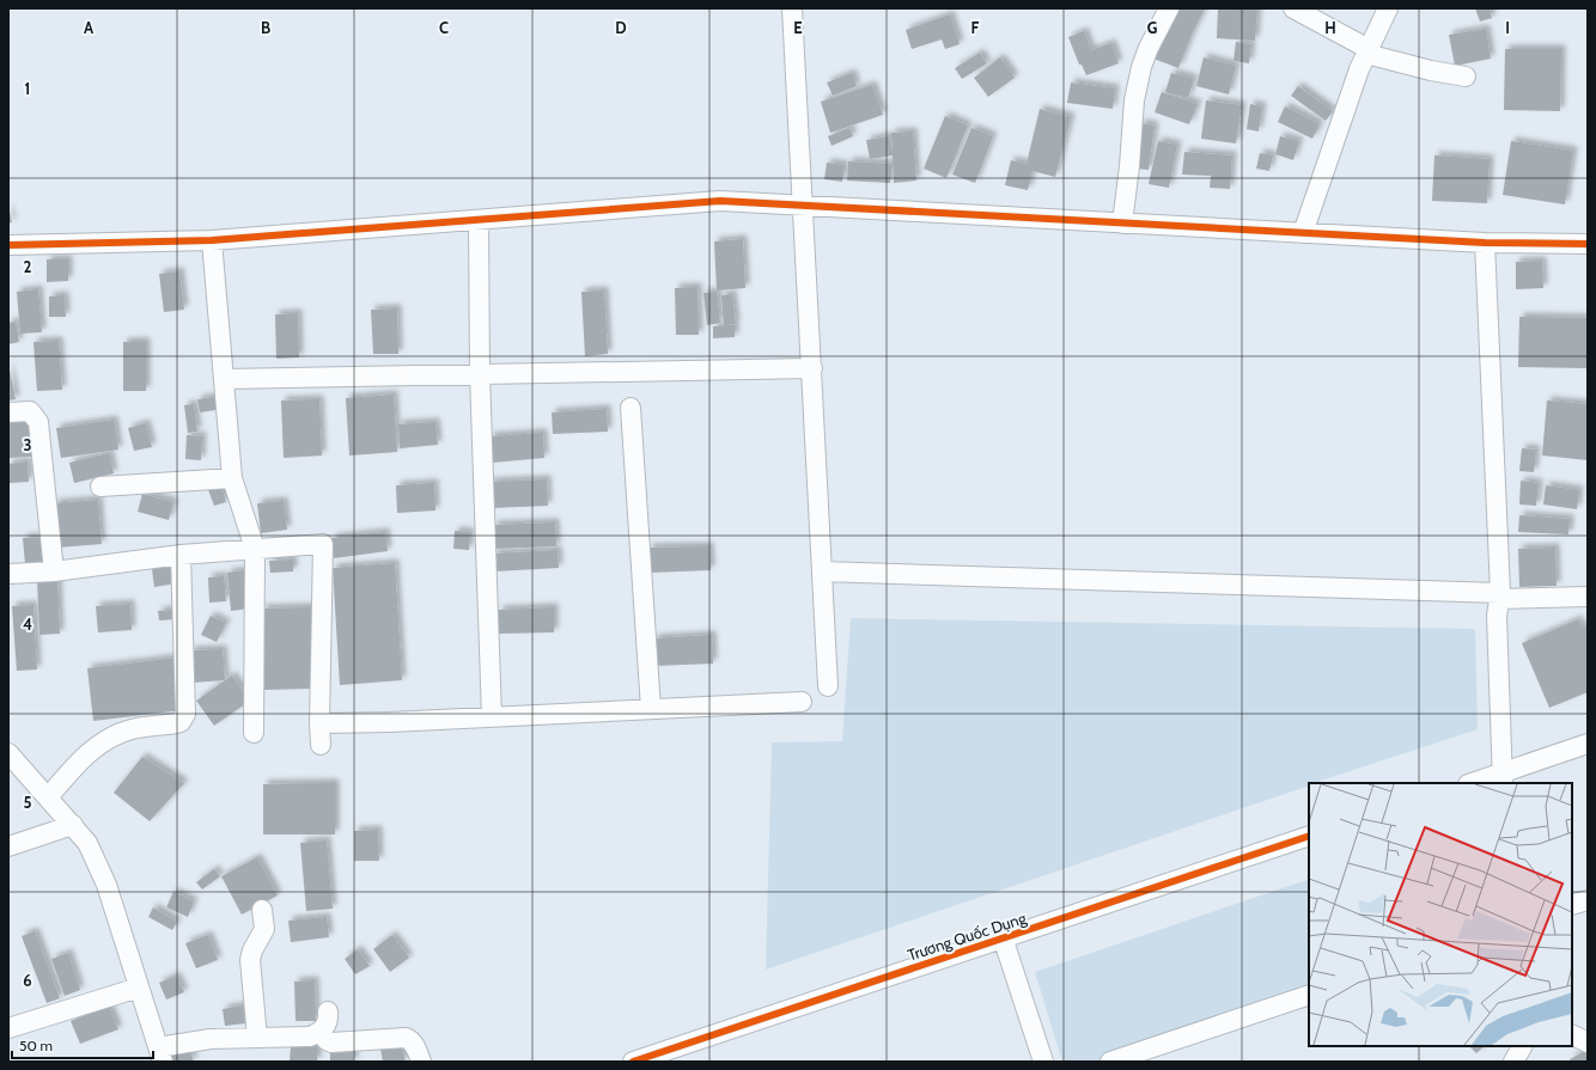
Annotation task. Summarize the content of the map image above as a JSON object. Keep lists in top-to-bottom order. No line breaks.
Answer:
{"streets":{"street":["Trương Quốc Dụng"]},"scale_bar":"50 m","grid":{"columns":["A","B","C","D","E","F","G","H","I"],"rows":["1","2","3","4","5","6"]}}
